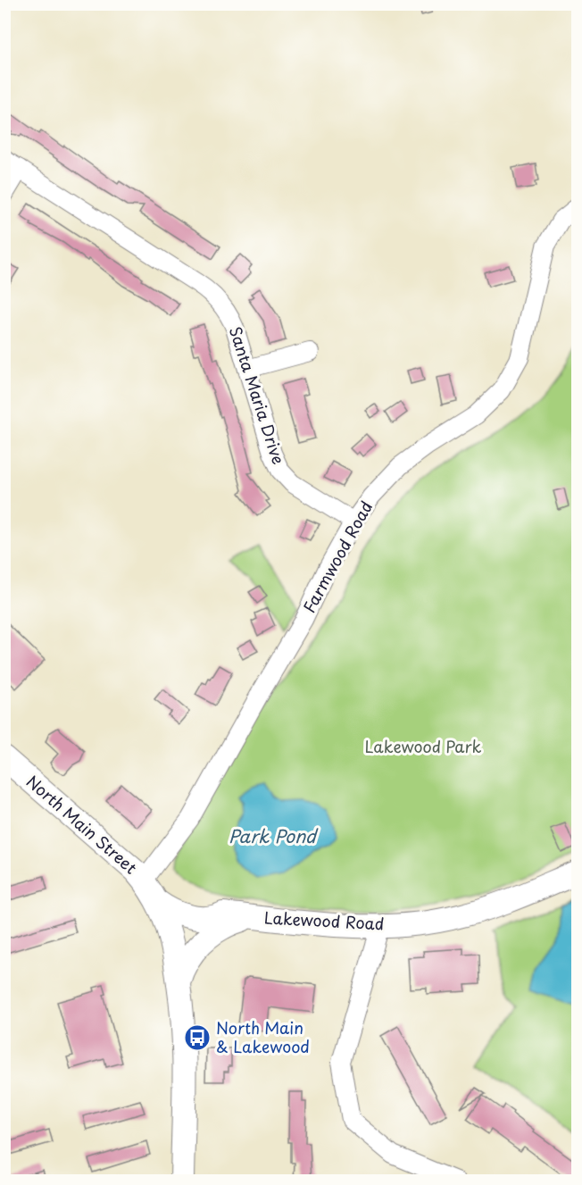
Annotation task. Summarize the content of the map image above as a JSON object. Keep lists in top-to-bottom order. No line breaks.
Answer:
{"streets":{"main road":["North Main Street","Lakewood Road"],"street":["Santa Maria Drive","Farmwood Road"]},"crossings":[["Santa Maria Drive","Farmwood Road"],["Farmwood Road","North Main Street"],["North Main Street","Lakewood Road"]],"water":["Park Pond"],"parks":["Lakewood Park"],"places":{"bus stop":["North Main & Lakewood"]}}
